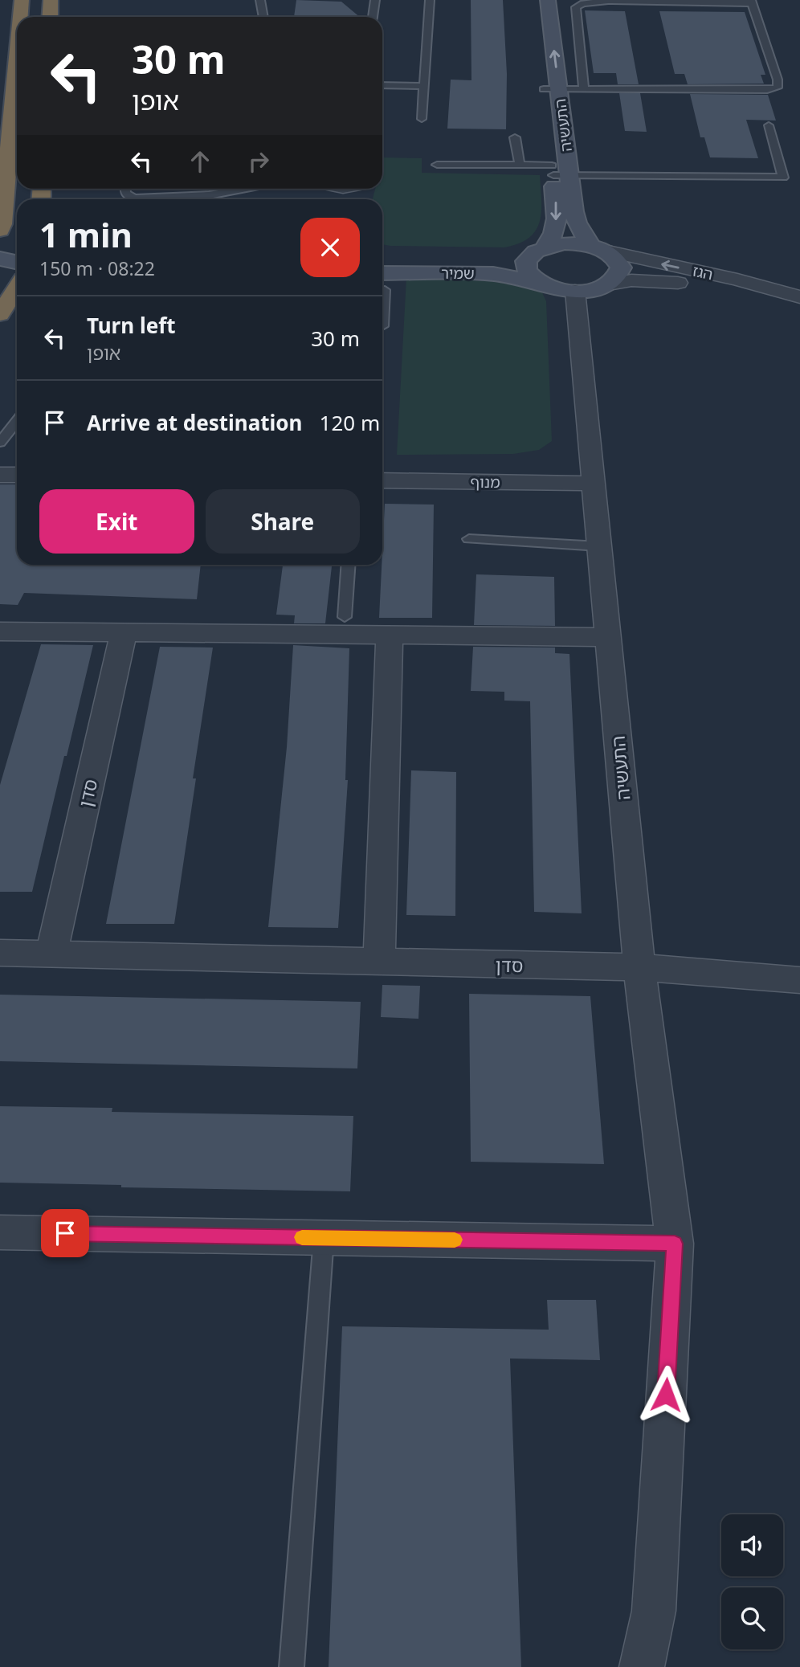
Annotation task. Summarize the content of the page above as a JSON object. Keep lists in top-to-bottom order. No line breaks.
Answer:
{"streets":{"street":["התעשיה","הגז","שמיר","מנוף","סדן"]},"crossings":[["התעשיה","הגז"],["התעשיה","שמיר"],["התעשיה","מנוף"],["התעשיה","סדן"],["הגז","שמיר"]],"page":{"turn":["30 m","אופן"],"heading":["1 min","150 m · 08:22"],"list":[{"name":"Turn left","note":"אופן","value":"30 m"},{"name":"Arrive at destination","value":"120 m"}],"buttons":["Exit","Share"]}}
